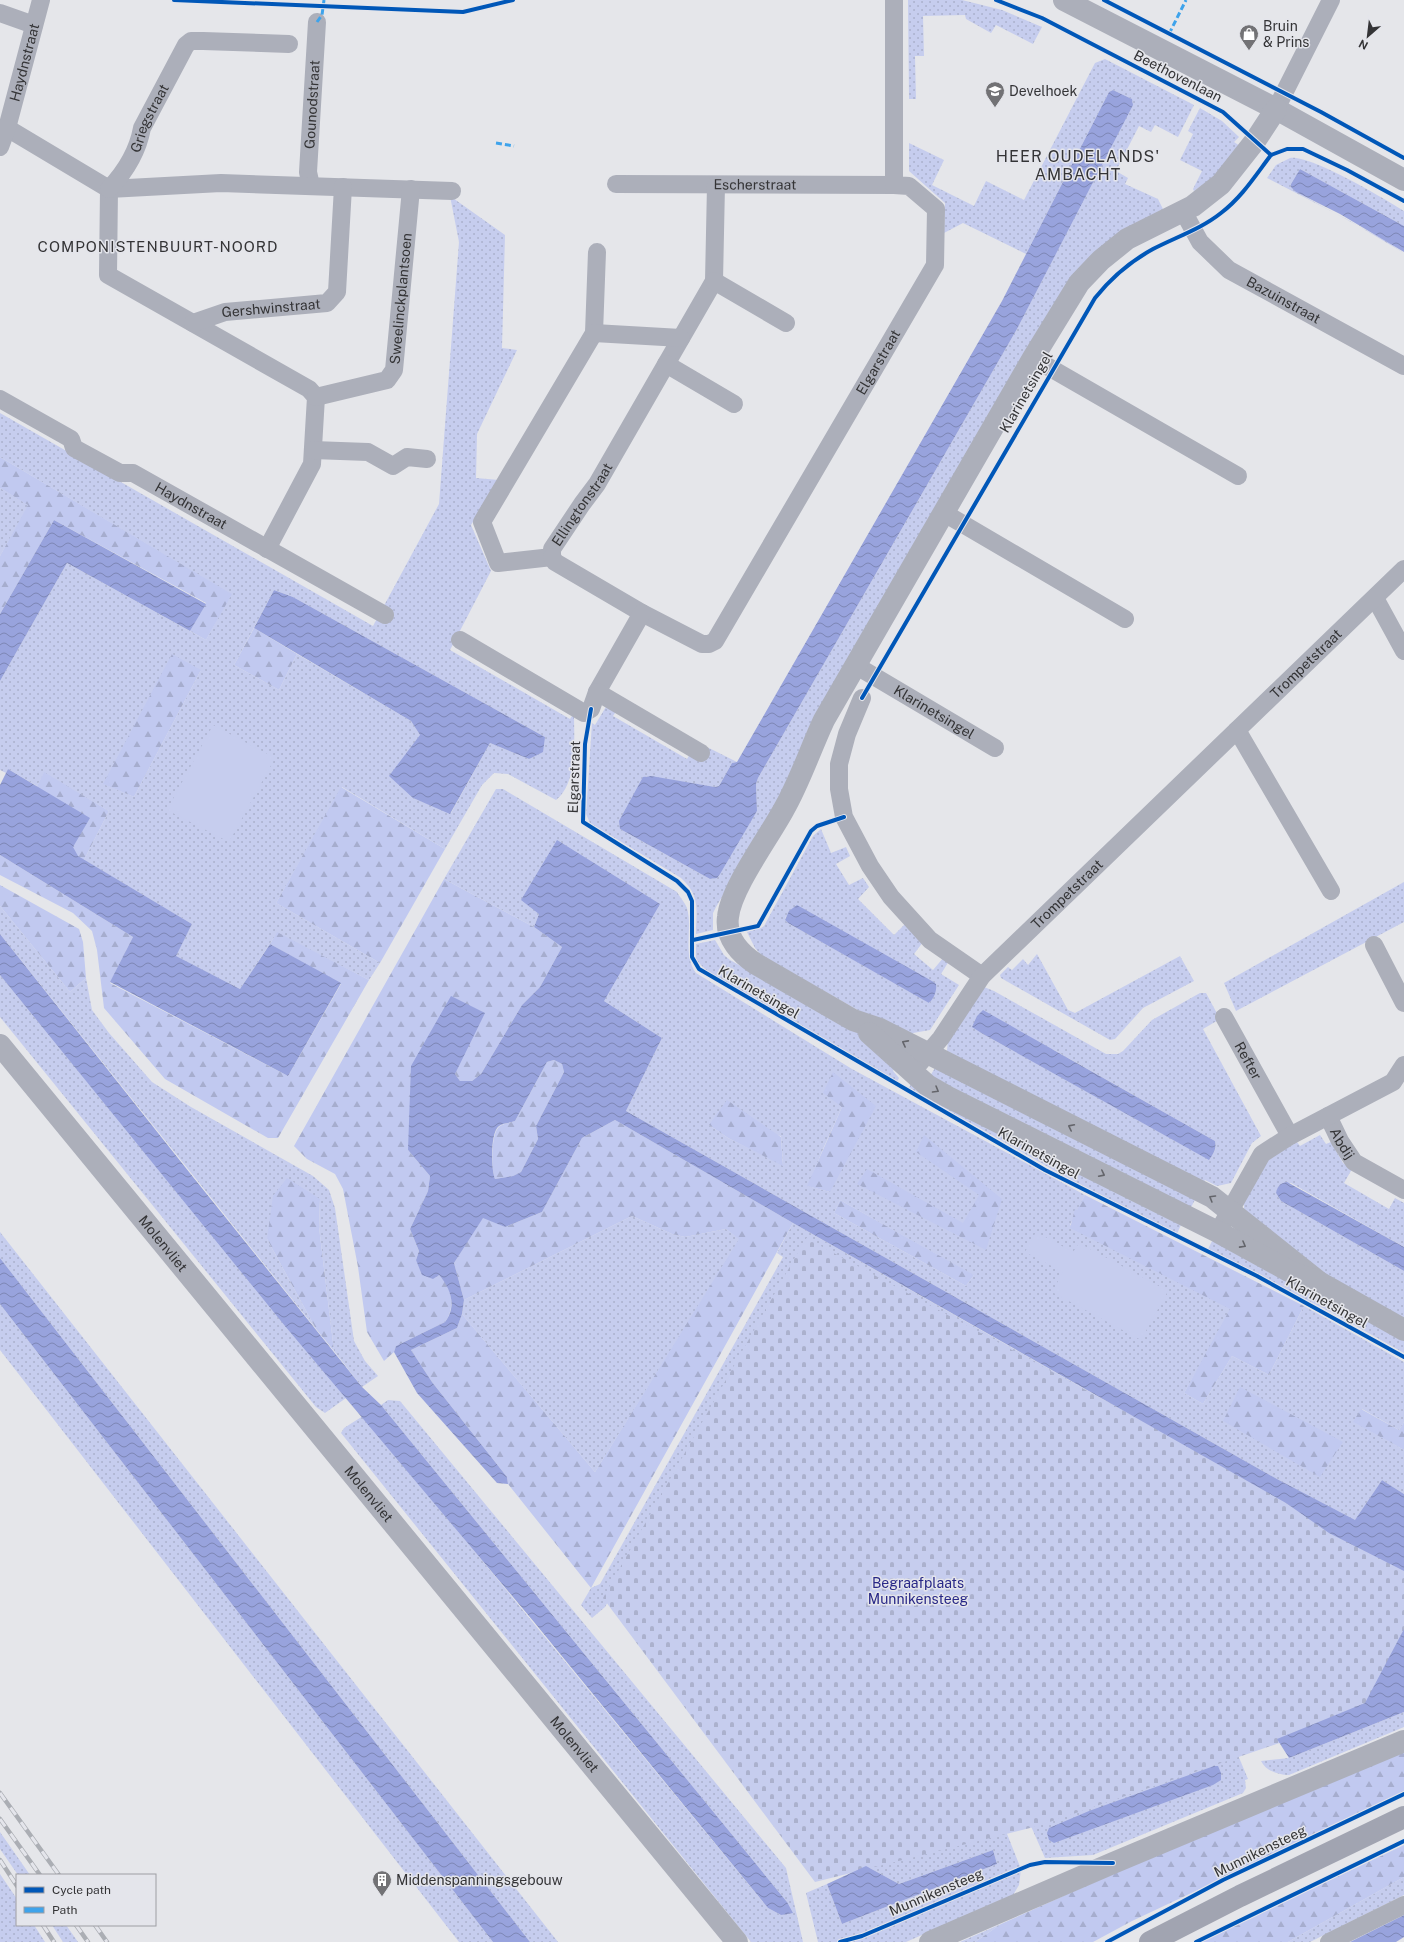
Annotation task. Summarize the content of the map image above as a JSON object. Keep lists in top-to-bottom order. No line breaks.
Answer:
{"streets":{"street":["Haydnstraat","Beethovenlaan","Gounodstraat","Griegstraat","Escherstraat","Sweelinckplantsoen","Bazuinstraat","Gershwinstraat","Elgarstraat","Klarinetsingel","Ellingtonstraat","Trompetstraat","Refter","Abdij","Molenvliet"],"cycle path":["Munnikensteeg"]},"crossings":[["Beethovenlaan","Klarinetsingel"],["Griegstraat","Gershwinstraat"],["Escherstraat","Elgarstraat"],["Escherstraat","Ellingtonstraat"],["Sweelinckplantsoen","Gershwinstraat"],["Bazuinstraat","Klarinetsingel"],["Elgarstraat","Ellingtonstraat"],["Klarinetsingel","Trompetstraat"]],"districts":["HEER OUDELANDS' AMBACHT","COMPONISTENBUURT-NOORD"],"parks":["Begraafplaats Munnikensteeg"],"places":{"shop":["Bruin & Prins"],"school or university":["Develhoek"],"building":["Middenspanningsgebouw"]},"legend":["Cycle path","Path"],"north":"bottom left"}
